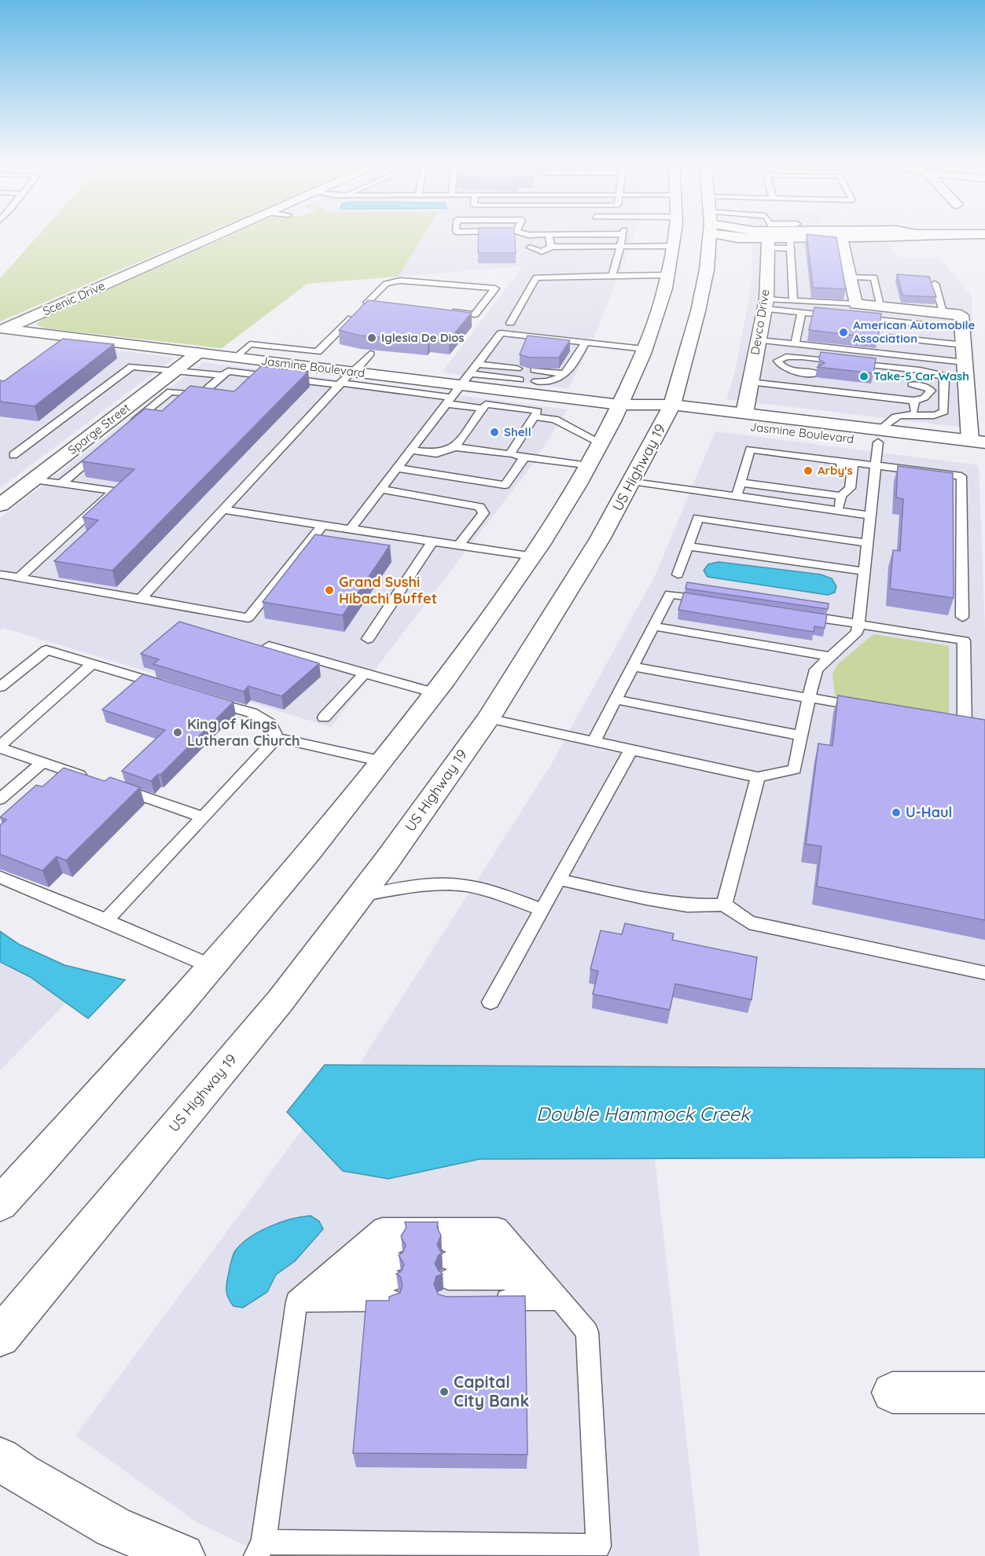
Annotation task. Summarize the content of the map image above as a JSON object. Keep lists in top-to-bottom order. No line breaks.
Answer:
{"streets":{"main road":["Scenic Drive","Devco Drive","Jasmine Boulevard","Sparge Street","US Highway 19"]},"crossings":[["Scenic Drive","Jasmine Boulevard"],["Devco Drive","Jasmine Boulevard"],["Jasmine Boulevard","Sparge Street"],["Jasmine Boulevard","US Highway 19"]],"water":["Double Hammock Creek"],"places":["American Automobile Association","Iglesia De Dios","Take-5 Car Wash","Shell","Arby's","Grand Sushi Hibachi Buffet","King of Kings Lutheran Church","U-Haul","Capital City Bank"]}
